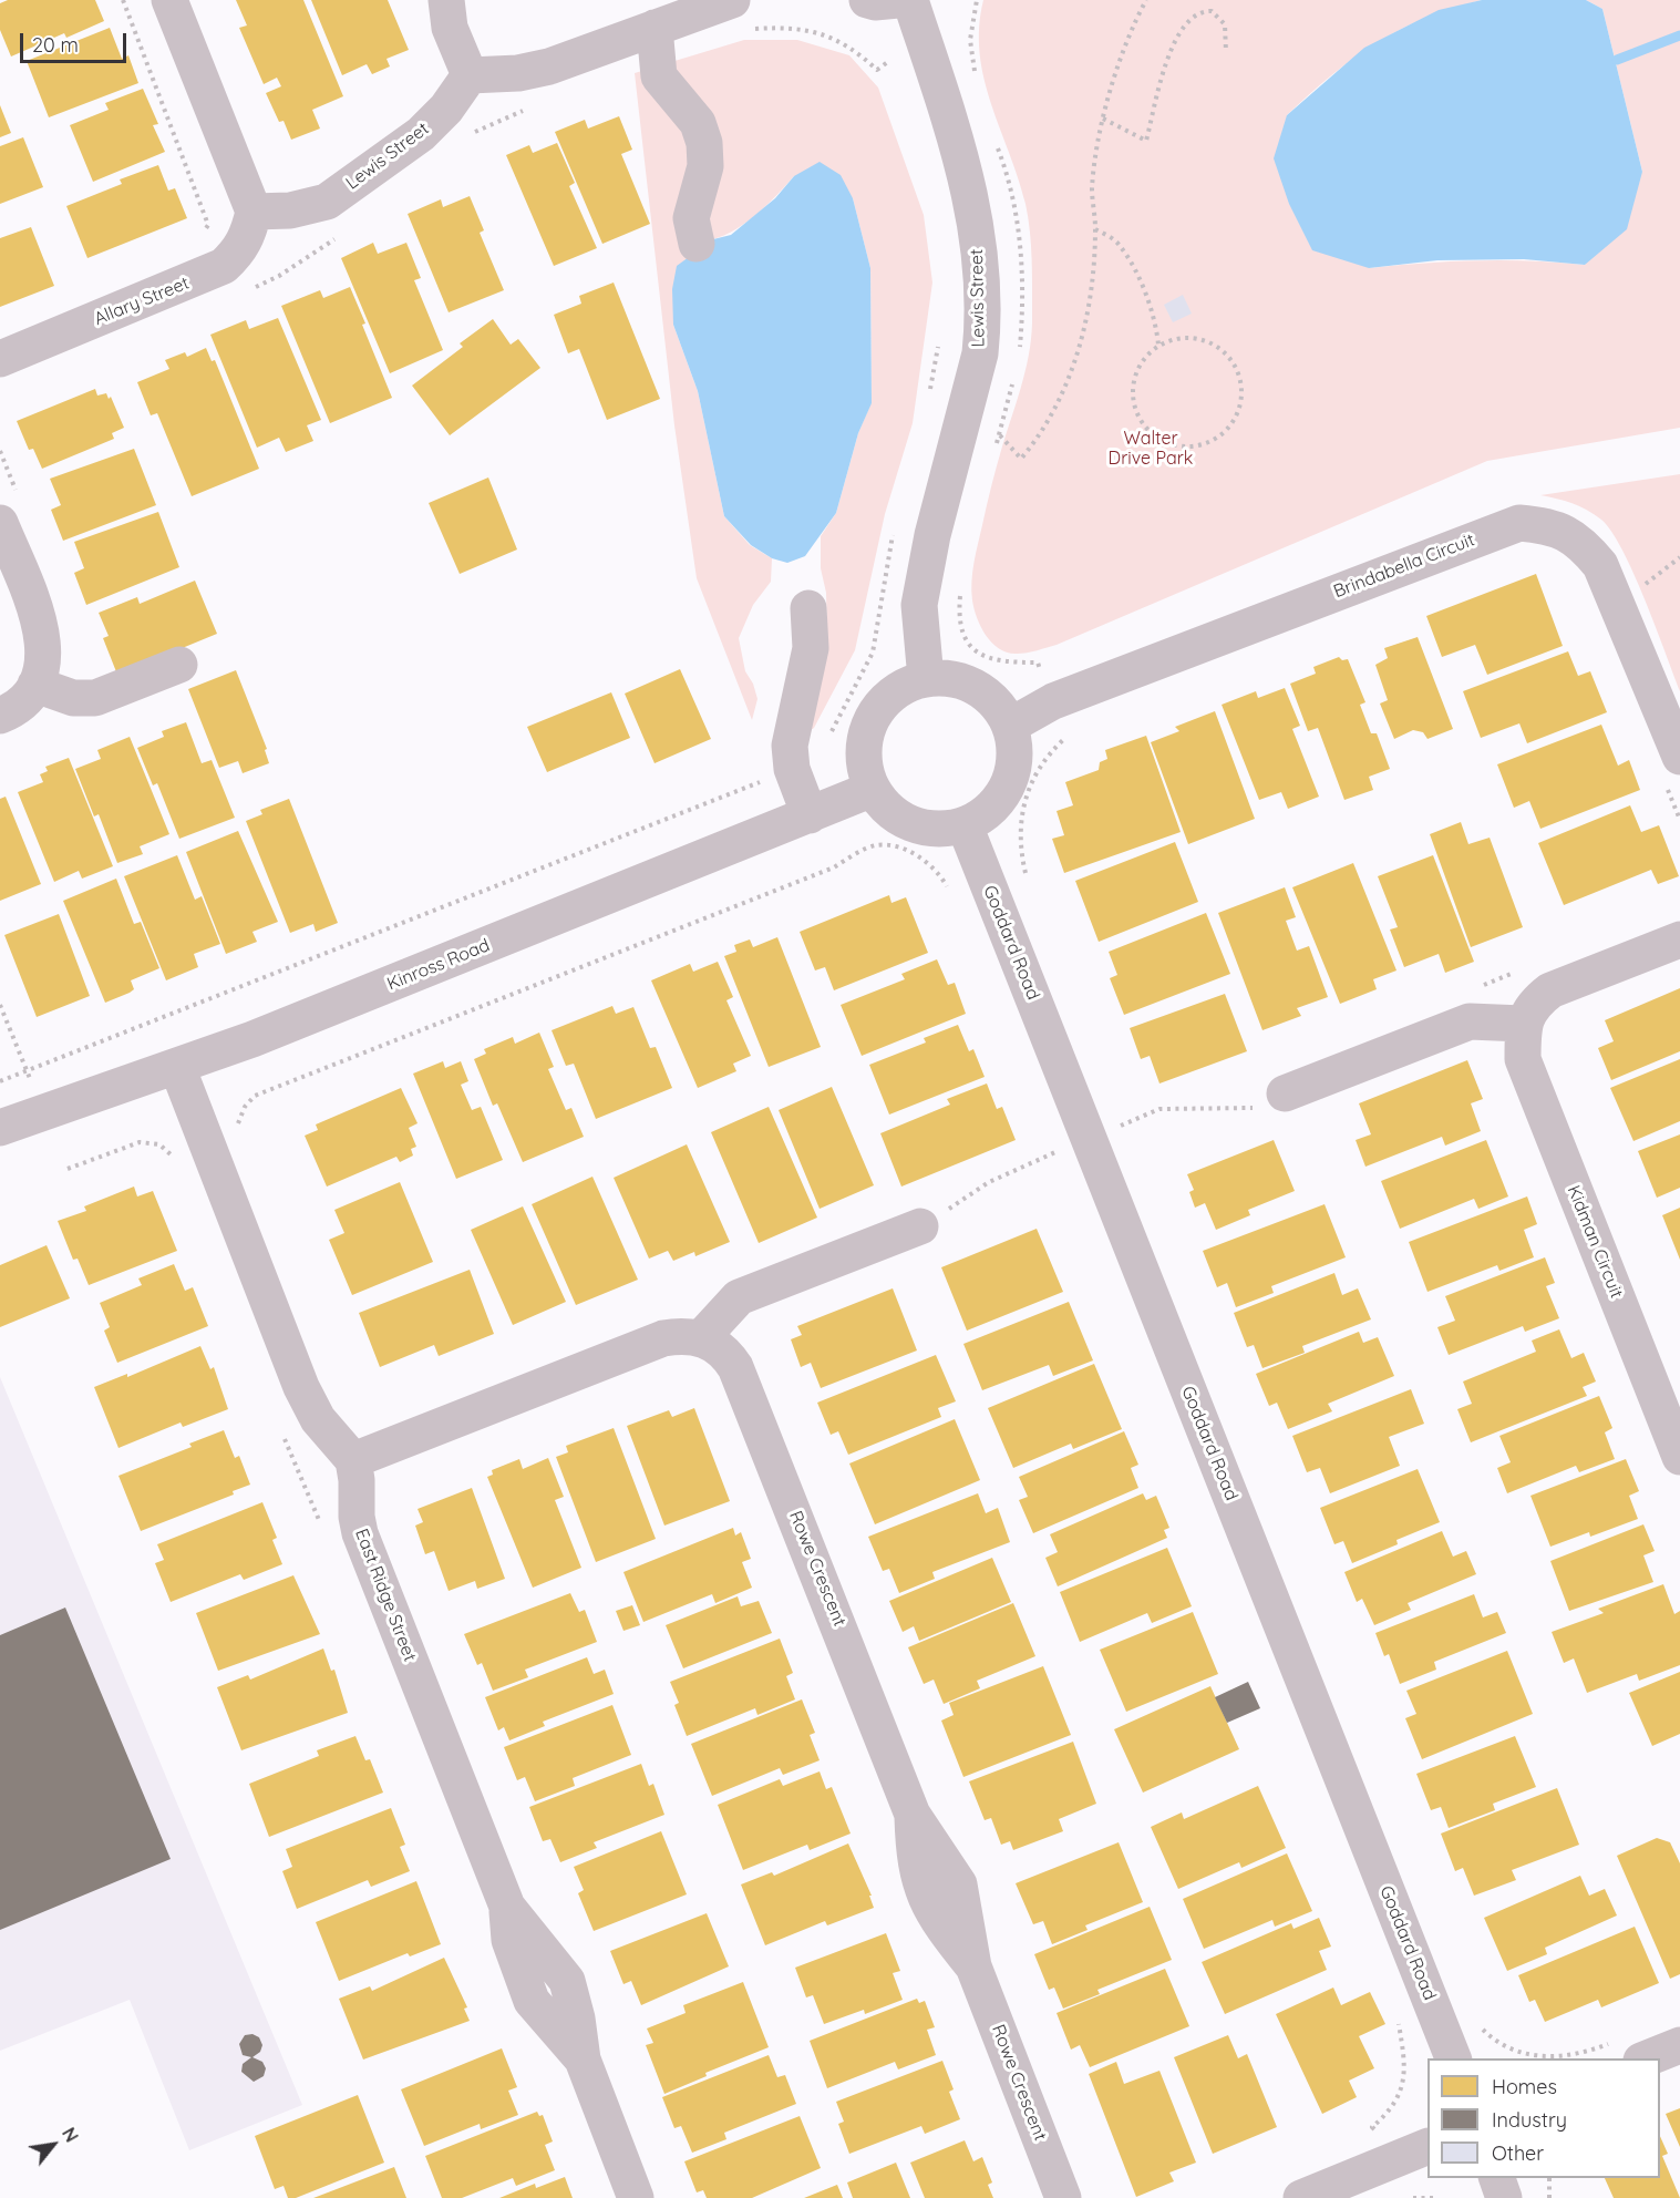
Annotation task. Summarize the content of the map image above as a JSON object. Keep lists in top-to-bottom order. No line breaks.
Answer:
{"streets":{"street":["Lewis Street","Allary Street","Brindabella Circuit","Goddard Road","Kinross Road","Kidman Circuit","Rowe Crescent","East Ridge Street"]},"crossings":[["Lewis Street","Allary Street"],["Lewis Street","Brindabella Circuit"],["Lewis Street","Goddard Road"],["Lewis Street","Kinross Road"],["Brindabella Circuit","Goddard Road"],["Brindabella Circuit","Kinross Road"],["Goddard Road","Kinross Road"]],"parks":["Walter Drive Park"],"legend":["Homes","Industry","Other"],"scale_bar":"20 m","north":"top right"}
